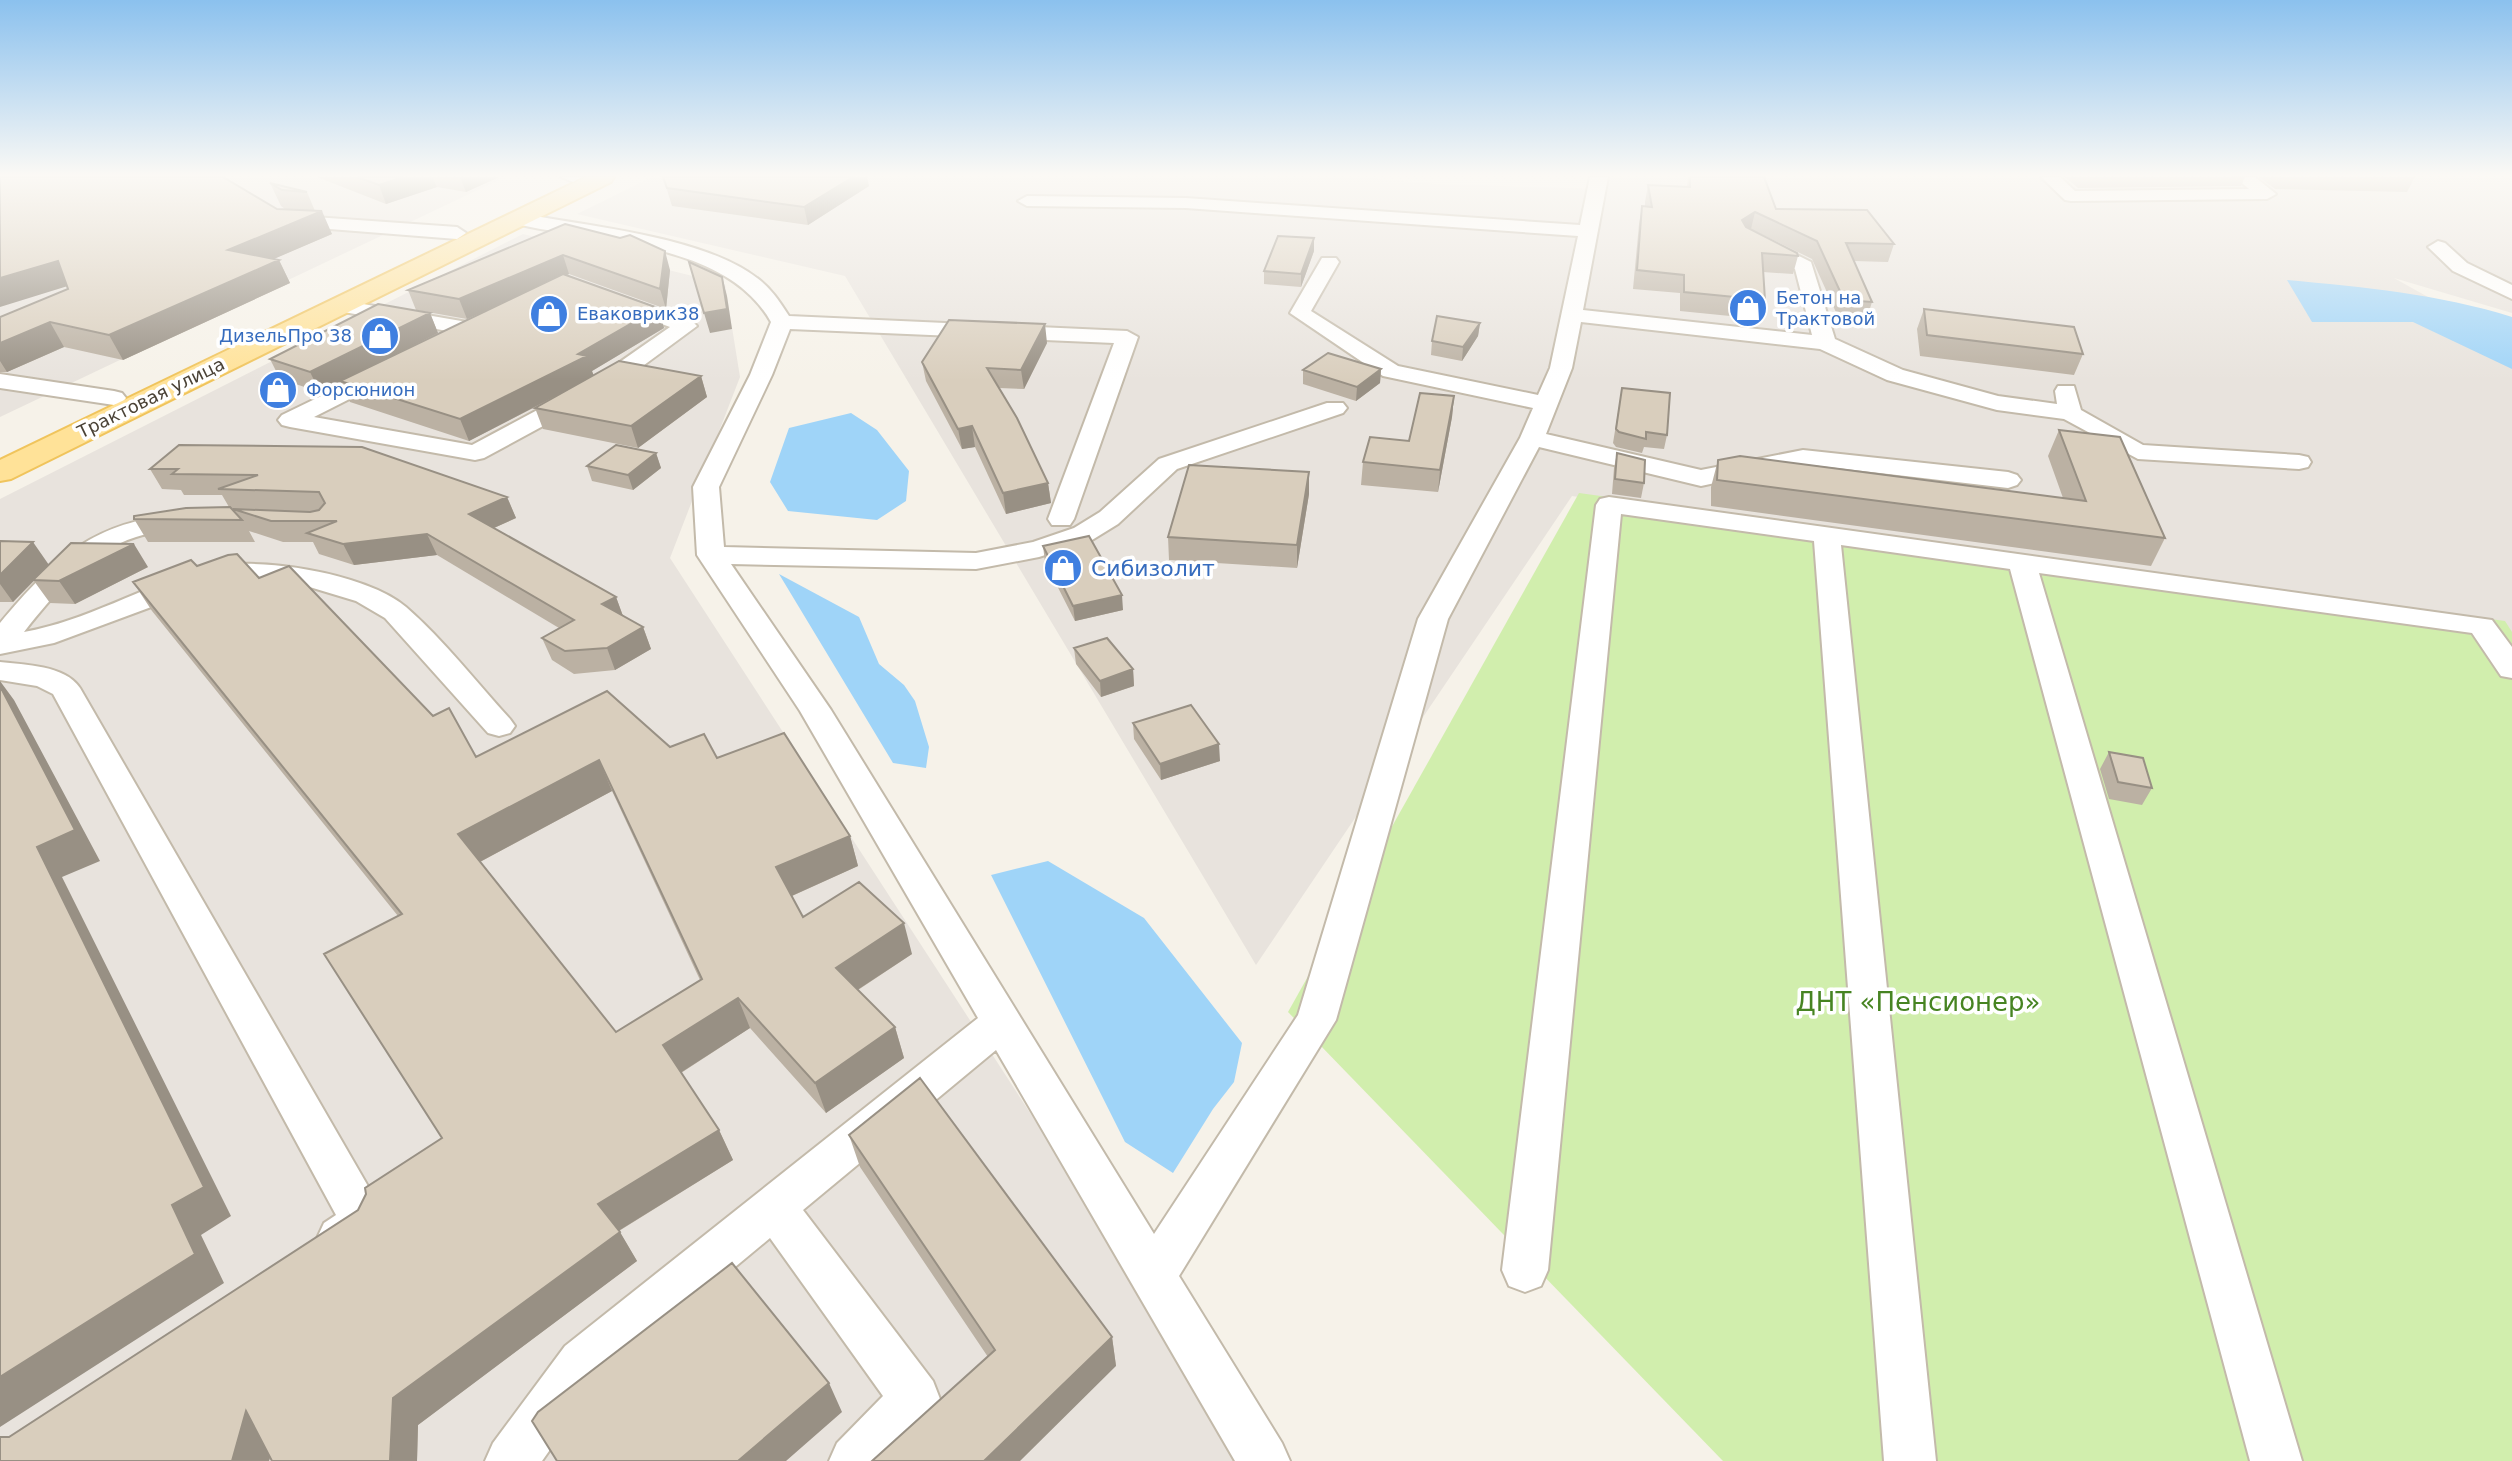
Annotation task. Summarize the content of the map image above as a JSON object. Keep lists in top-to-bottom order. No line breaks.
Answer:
{"streets":{"main road":["Трактовая улица"]},"parks":["ДНТ «Пенсионер»"],"places":{"shop":["Бетон на Трактовой","Еваковрик38","ДизельПро 38","Форсюнион","Сибизолит"]}}
